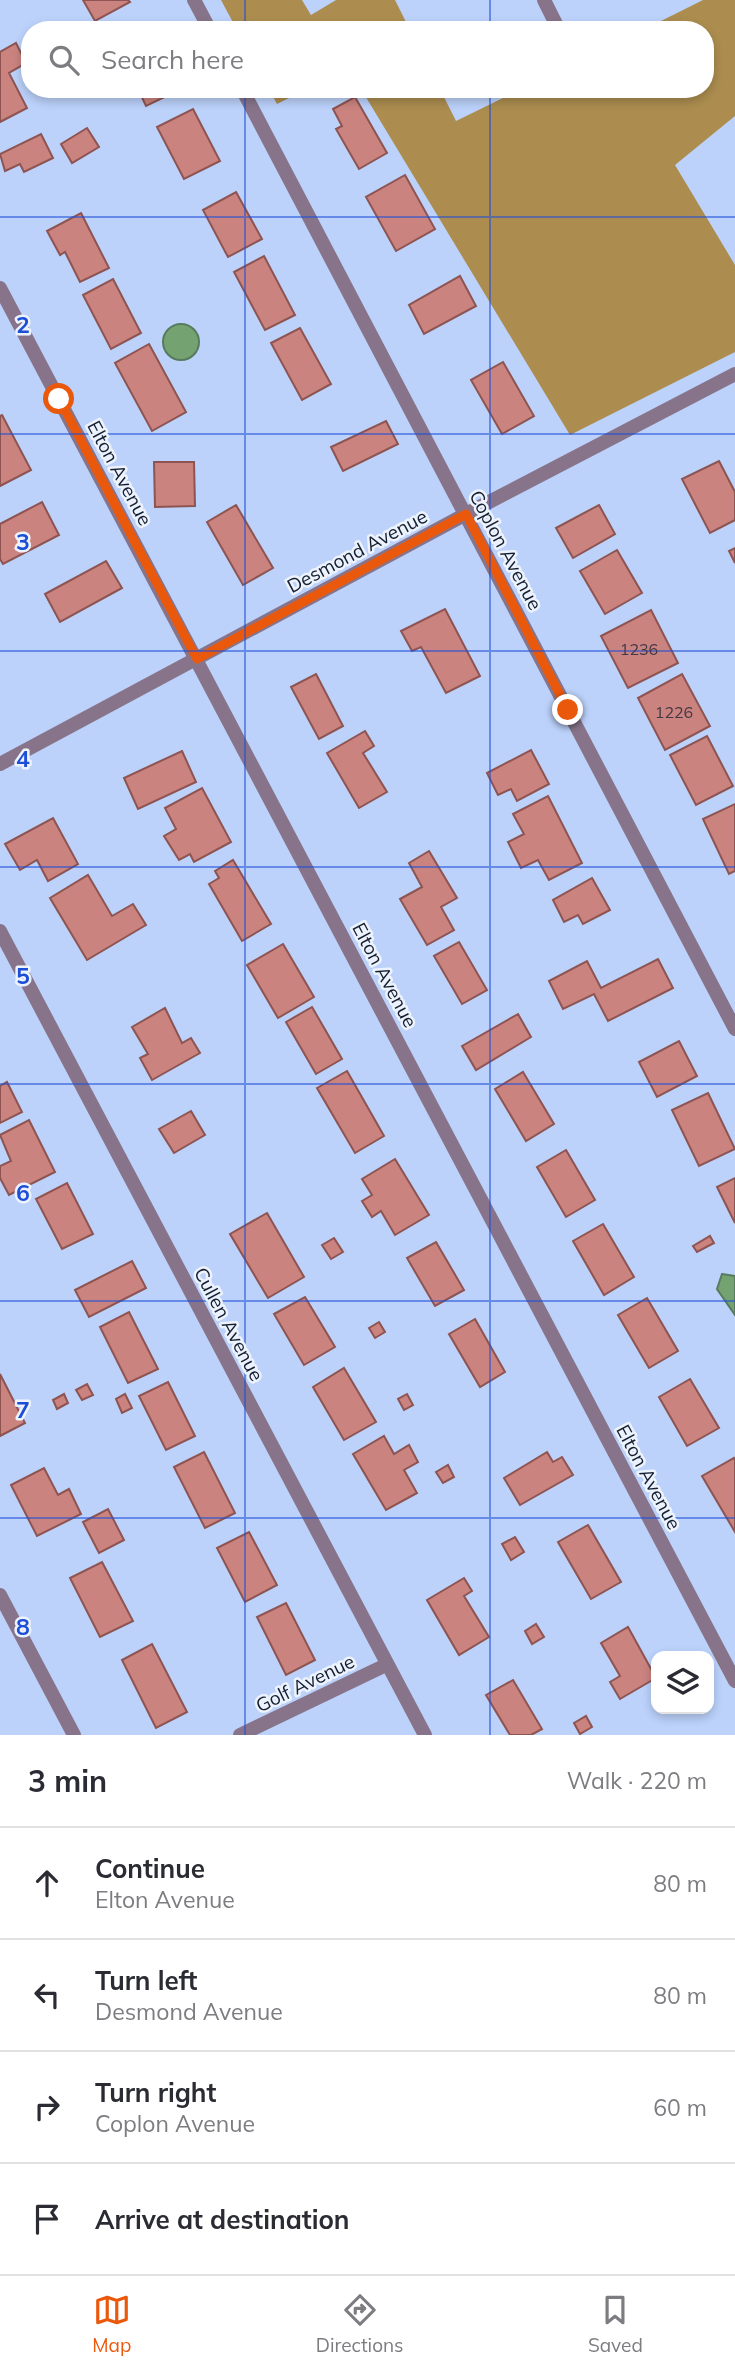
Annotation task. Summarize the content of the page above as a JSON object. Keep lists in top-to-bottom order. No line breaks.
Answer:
{"streets":{"street":["Elton Avenue","Coplon Avenue","Desmond Avenue","Cullen Avenue","Golf Avenue"]},"crossings":[["Elton Avenue","Desmond Avenue"],["Coplon Avenue","Desmond Avenue"],["Cullen Avenue","Golf Avenue"]],"house_numbers":["1236","1226"],"page":{"search":"Search here","heading":["3 min","Walk · 220 m"],"list":[["Continue","Elton Avenue","80 m"],["Turn left","Desmond Avenue","80 m"],["Turn right","Coplon Avenue","60 m"],"Arrive at destination"],"nav":["Map","Directions","Saved"]},"grid":{"rows":["2","3","4","5","6","7","8"]}}
